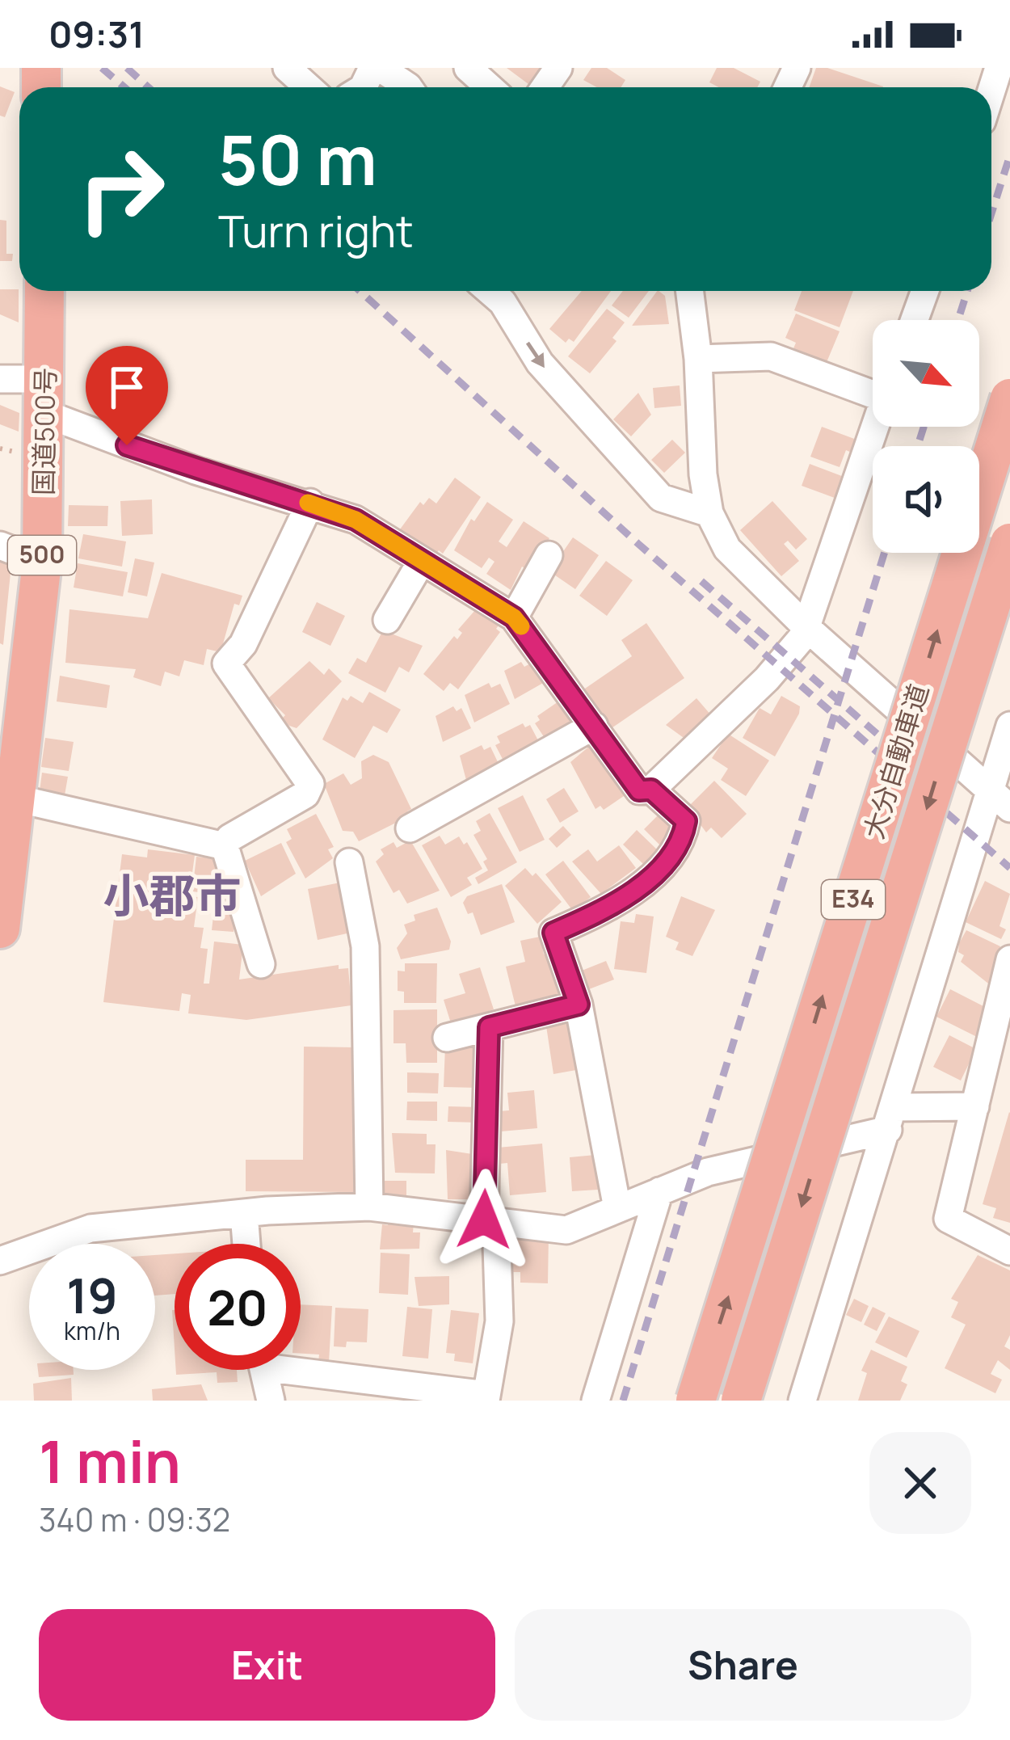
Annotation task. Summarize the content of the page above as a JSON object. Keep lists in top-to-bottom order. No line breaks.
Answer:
{"streets":{"highway":["国道500号","500","大分自動車道","E34"]},"districts":["小郡市"],"north":"bottom right","page":{"status":"09:31","turn":["50 m","Turn right"],"speed":"19 km/h","limit":"20","heading":["1 min","340 m · 09:32"],"buttons":["Exit","Share"]}}
